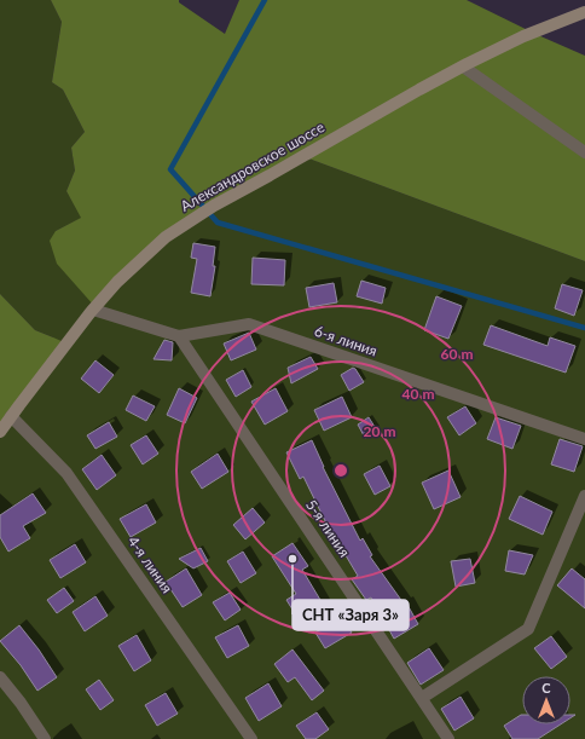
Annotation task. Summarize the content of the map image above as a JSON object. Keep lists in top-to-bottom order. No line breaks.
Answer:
{"streets":{"street":["Александровское шоссе","6-я линия","5-я линия","4-я линия"]},"crossings":[["Александровское шоссе","6-я линия"],["Александровское шоссе","4-я линия"],["6-я линия","5-я линия"]],"places":["СНТ «Заря 3»"],"north":"top","rings":["60 m","40 m","20 m"]}
